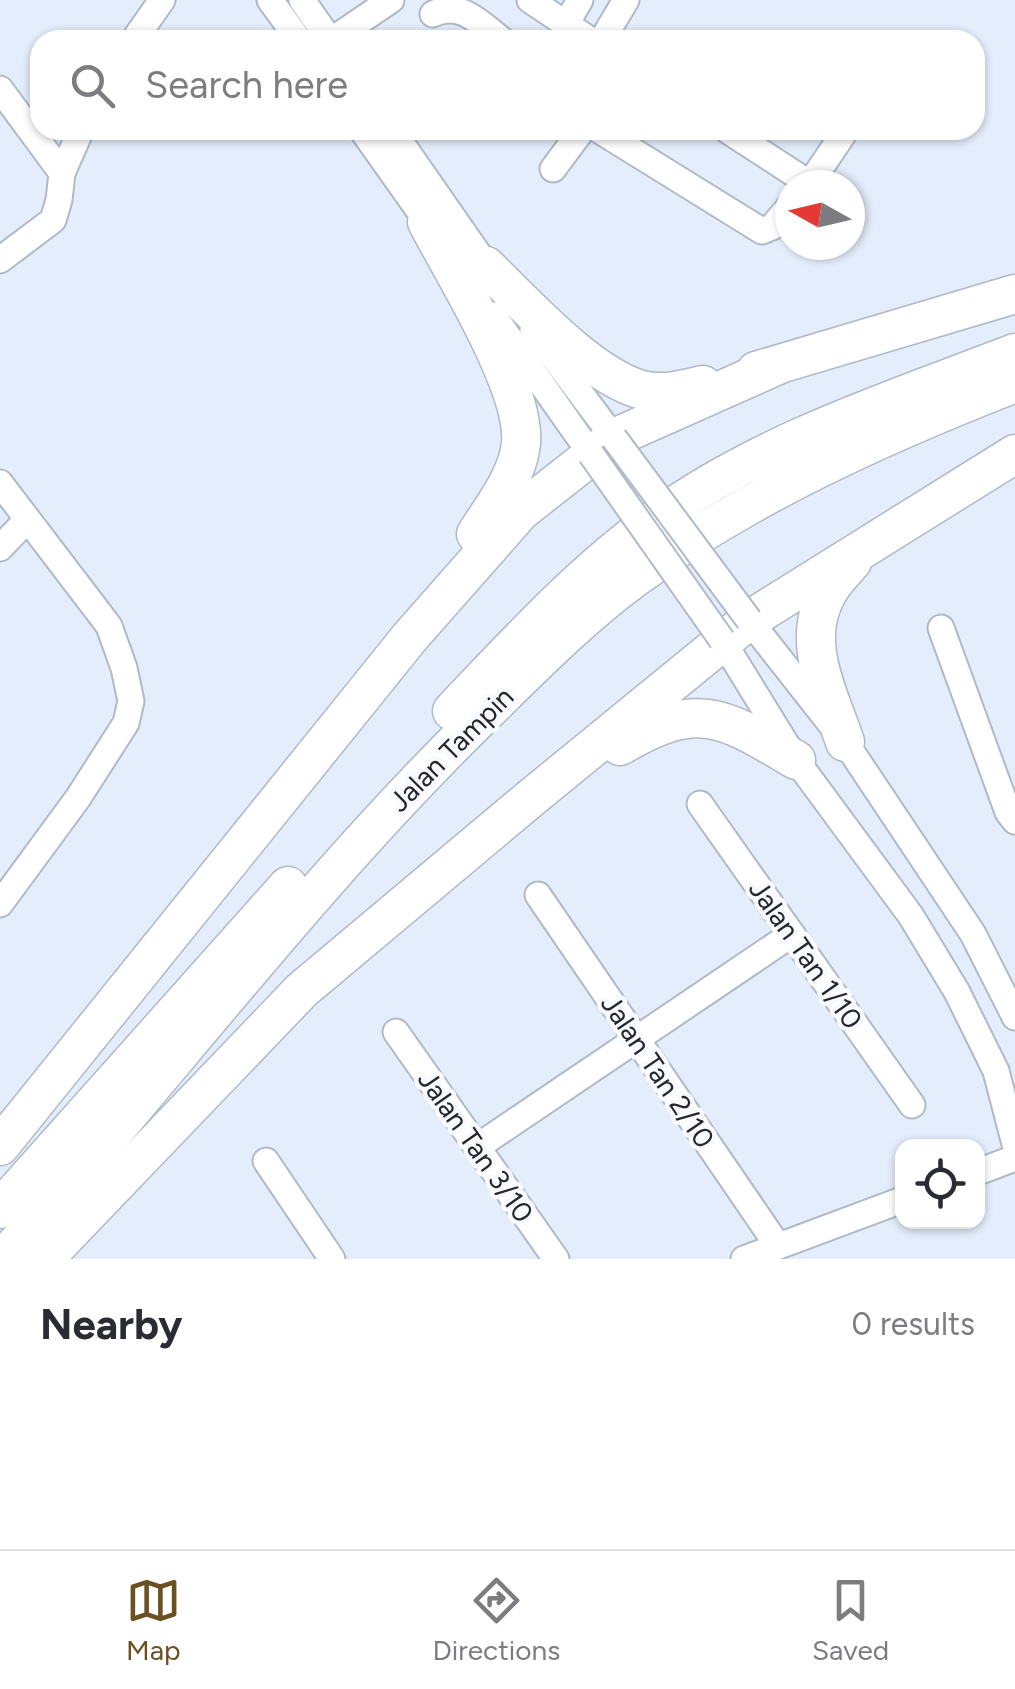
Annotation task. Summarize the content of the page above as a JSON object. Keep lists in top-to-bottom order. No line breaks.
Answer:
{"streets":{"highway":["Jalan Tampin"],"street":["Jalan Tan 1/10","Jalan Tan 2/10","Jalan Tan 3/10"]},"north":"left","page":{"search":"Search here","heading":["Nearby","0 results"],"nav":["Map","Directions","Saved"]}}
